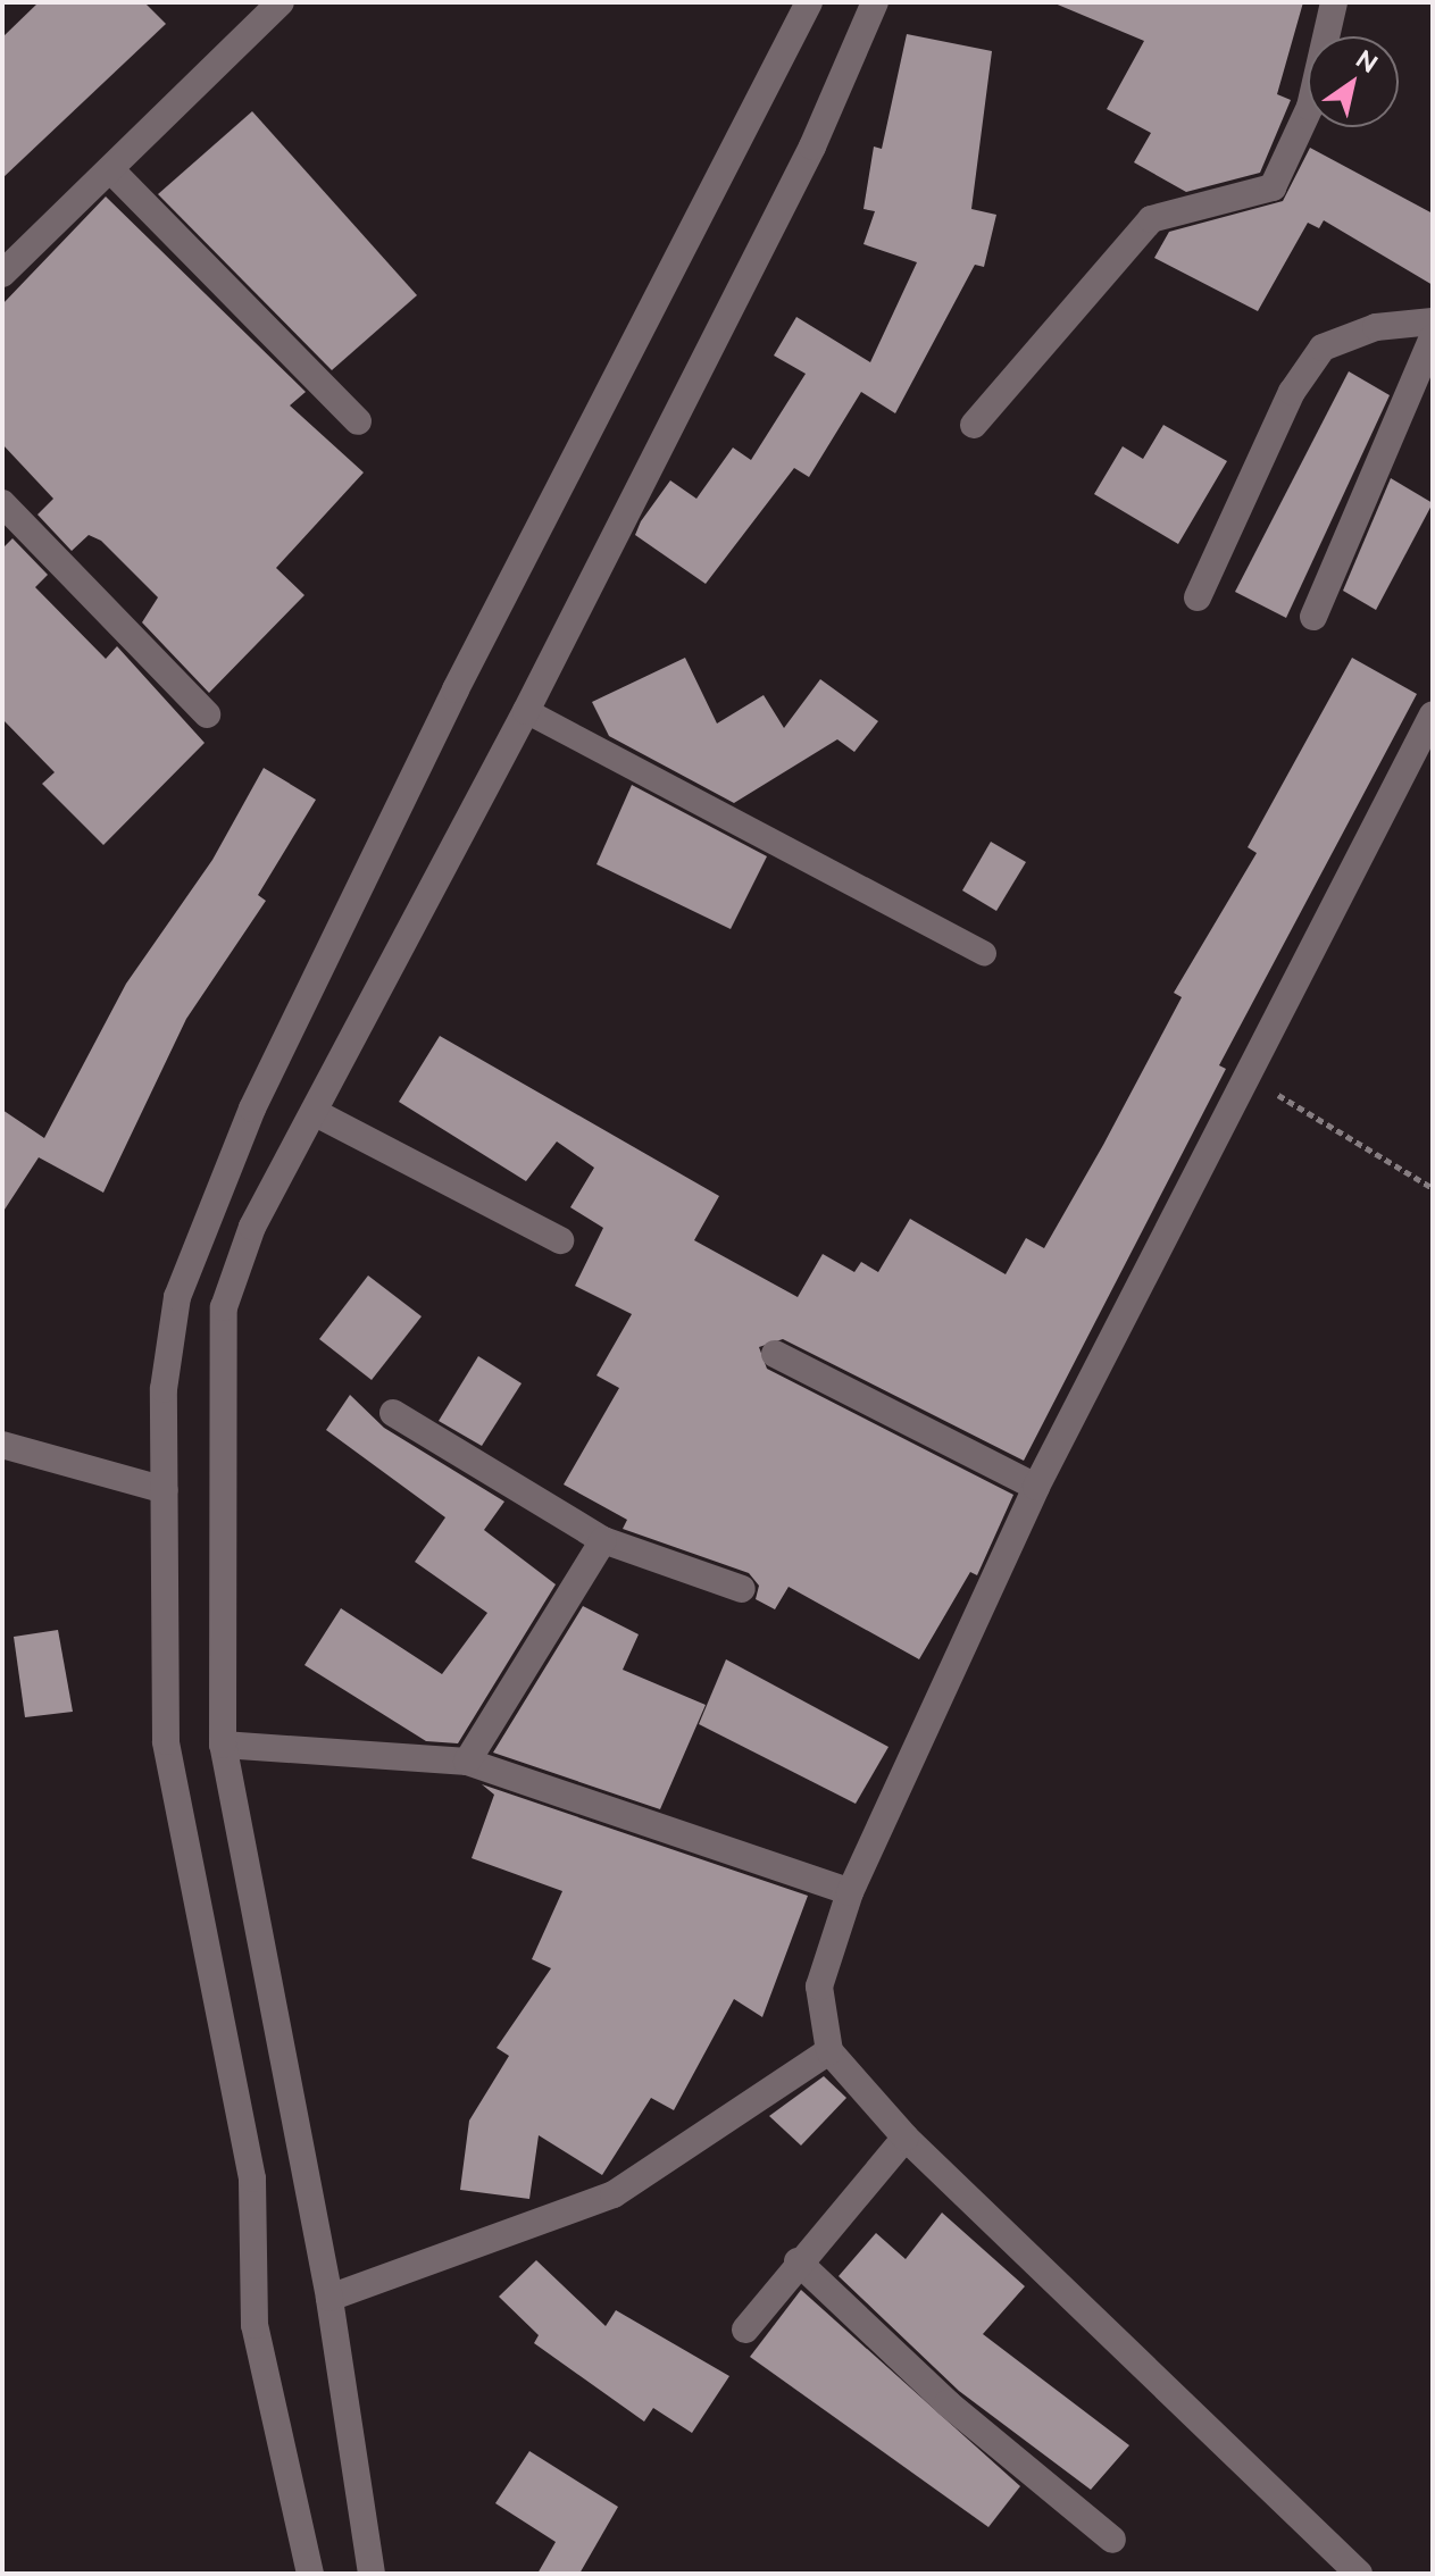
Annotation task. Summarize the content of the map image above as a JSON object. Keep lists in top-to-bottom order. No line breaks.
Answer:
{"north":"top right"}
